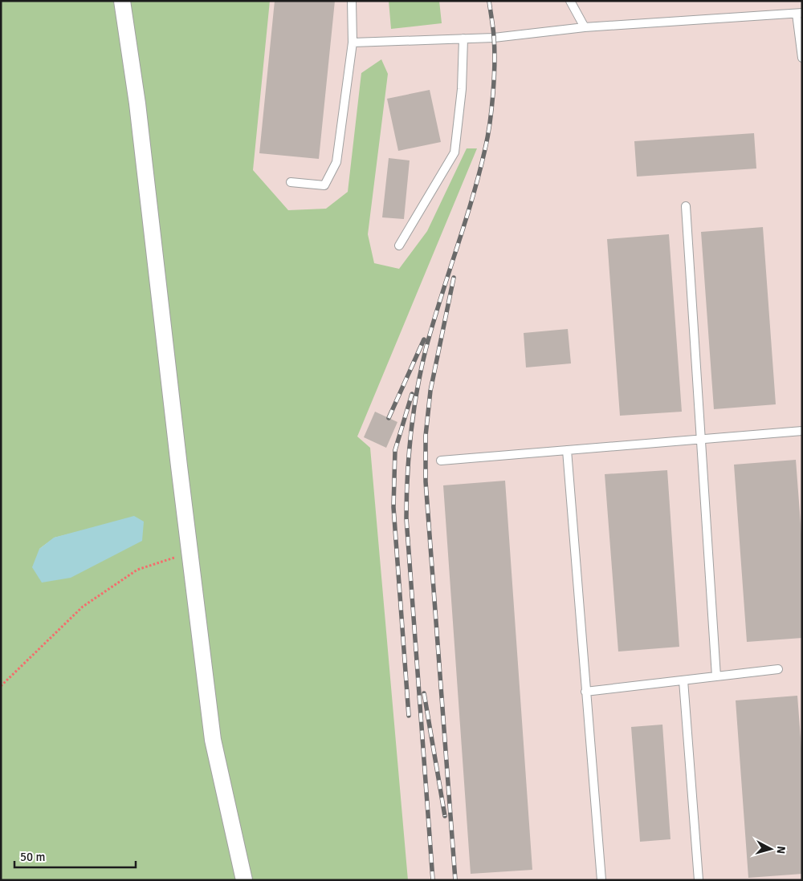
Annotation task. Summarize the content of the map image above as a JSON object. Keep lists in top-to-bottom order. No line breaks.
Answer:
{"scale_bar":"50 m","north":"right"}
